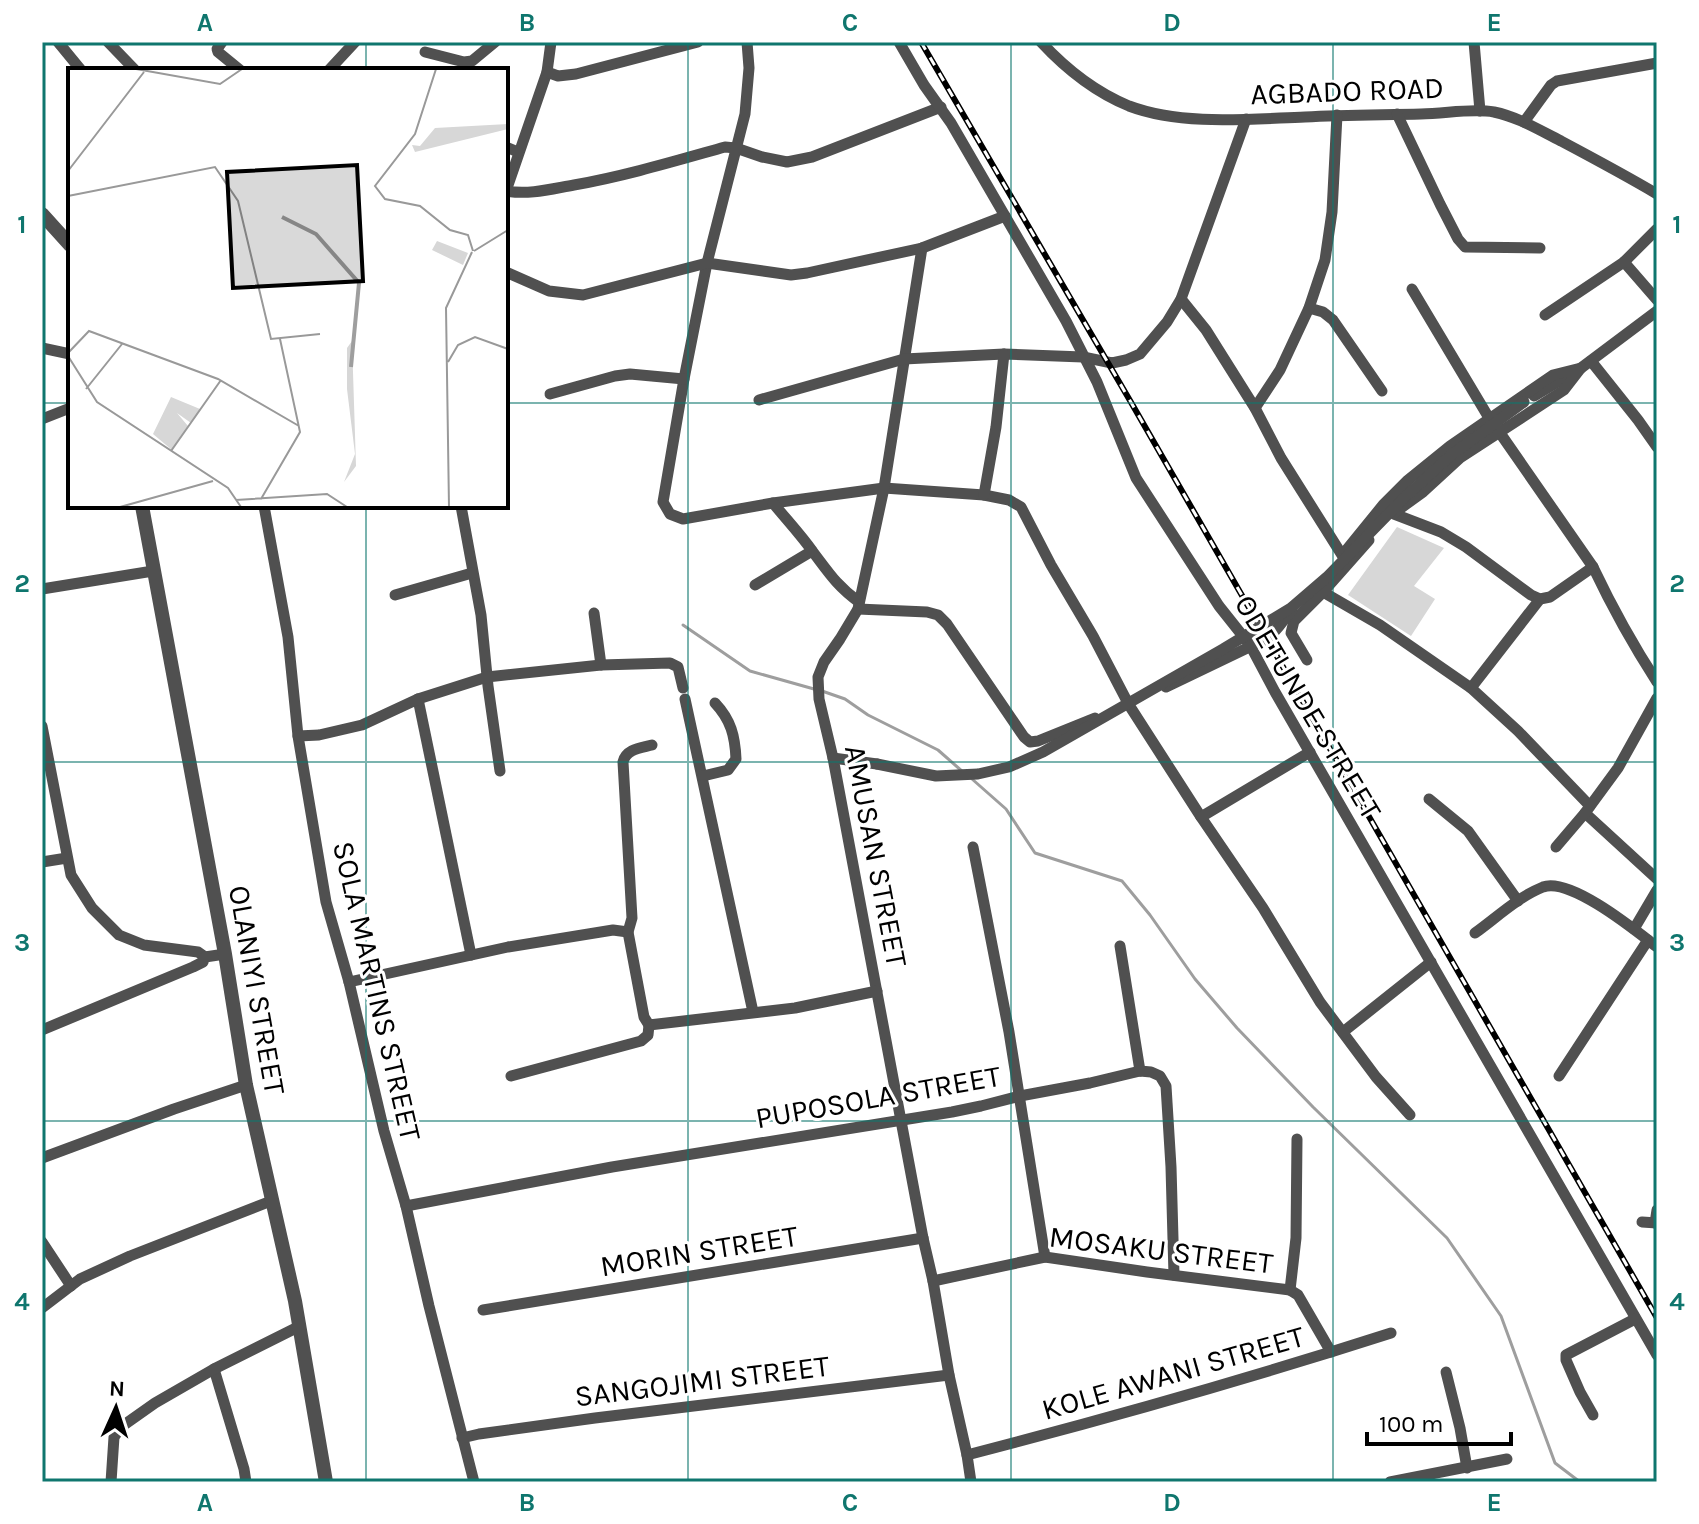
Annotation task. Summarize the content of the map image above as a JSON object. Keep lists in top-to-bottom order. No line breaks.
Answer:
{"streets":{"street":["AGBADO ROAD","ODETUNDE STREET","AMUSAN STREET","OLANIYI STREET","SOLA MARTINS STREET","PUPOSOLA STREET","MOSAKU STREET","MORIN STREET","KOLE AWANI STREET","SANGOJIMI STREET"]},"crossings":[["AMUSAN STREET","PUPOSOLA STREET"],["AMUSAN STREET","MOSAKU STREET"],["AMUSAN STREET","MORIN STREET"],["AMUSAN STREET","KOLE AWANI STREET"],["AMUSAN STREET","SANGOJIMI STREET"],["SOLA MARTINS STREET","PUPOSOLA STREET"],["SOLA MARTINS STREET","SANGOJIMI STREET"]],"scale_bar":"100 m","north":"top","grid":{"columns":["A","B","C","D","E"],"rows":["1","2","3","4"]}}
